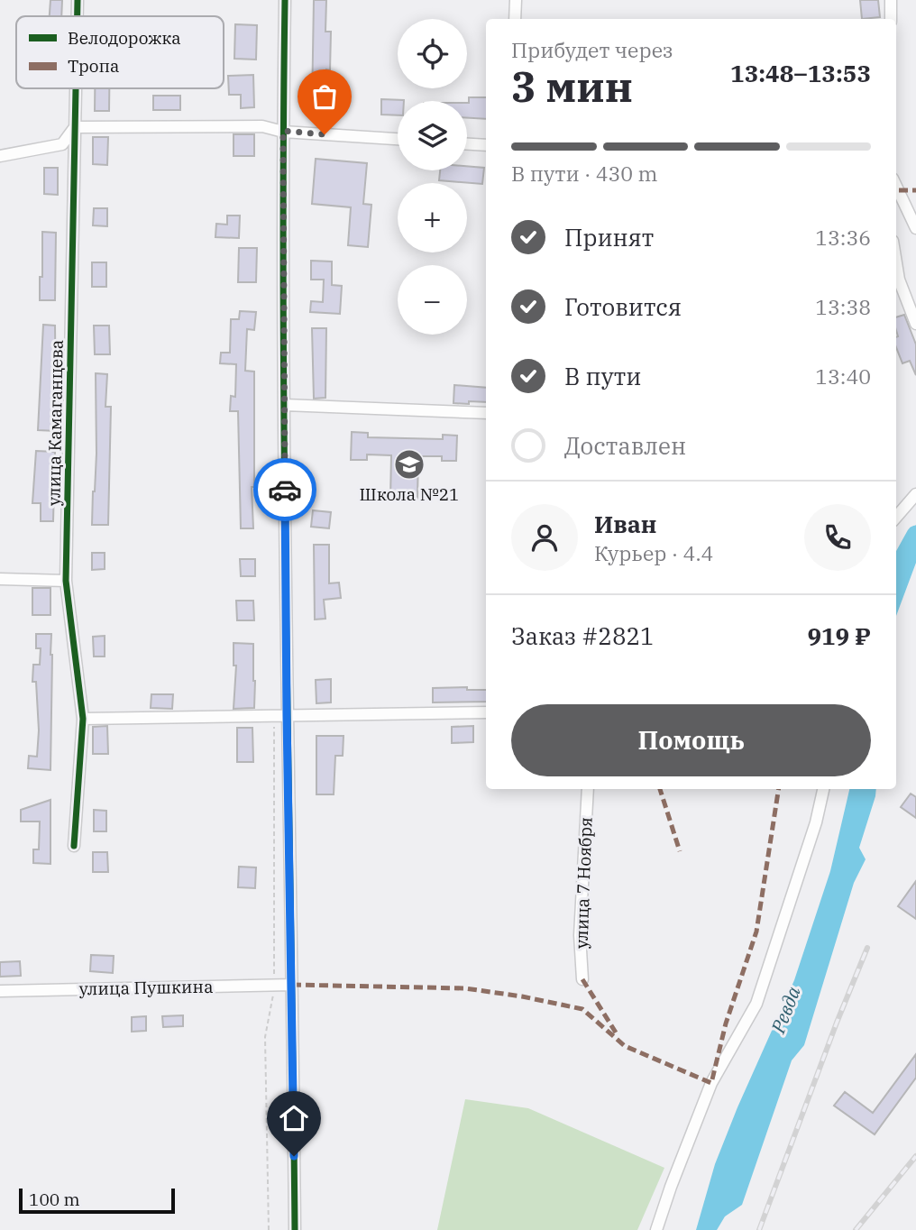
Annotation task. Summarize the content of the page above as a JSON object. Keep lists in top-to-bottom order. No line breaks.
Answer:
{"streets":{"street":["улица Камаганцева","улица 7 Ноября","улица Пушкина"]},"water":["Ревда"],"places":{"school or university":["Школа №21"]},"legend":["Велодорожка","Тропа"],"scale_bar":"100 m","page":{"map_buttons":["+","−"],"heading":["3 мин","Прибудет через","13:48–13:53"],"panel":["Иван","Курьер · 4.4","Заказ #2821","919 ₽"],"bar":"В пути · 430 m","list":[["Принят","13:36"],["Готовится","13:38"],["В пути","13:40"],"Доставлен"],"buttons":"Помощь","scale":"100 m"}}
